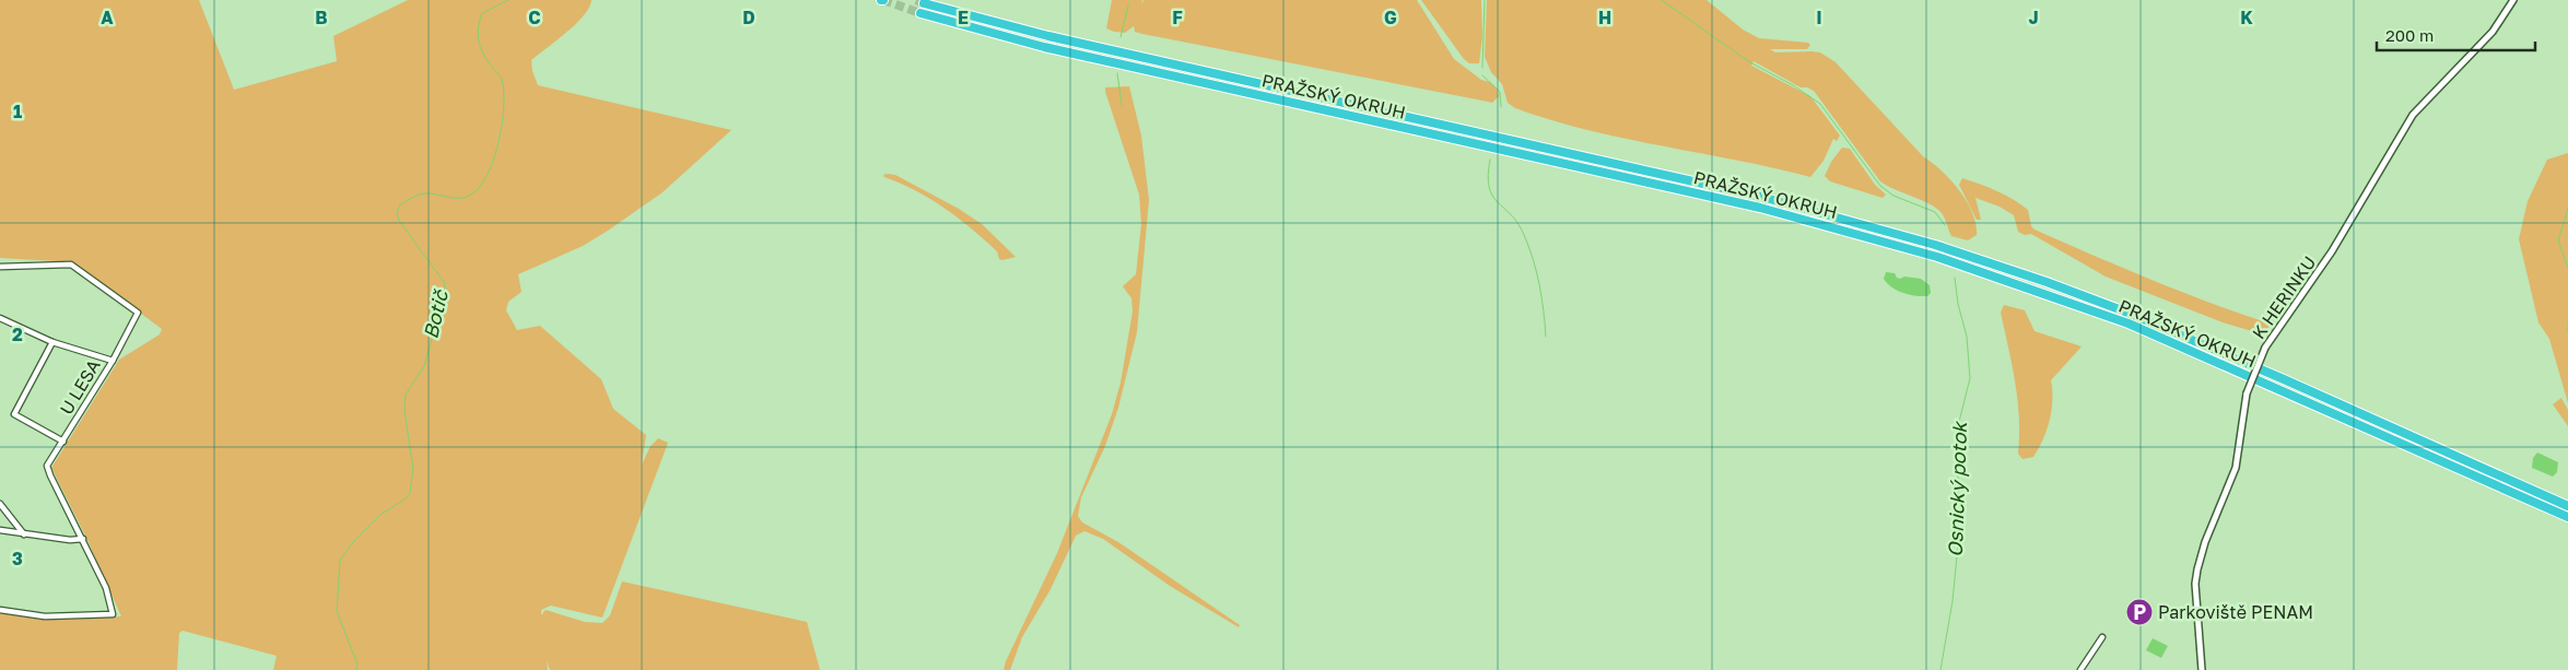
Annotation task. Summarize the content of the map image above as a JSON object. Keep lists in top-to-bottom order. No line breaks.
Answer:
{"streets":{"highway":["PRAŽSKÝ OKRUH"],"street":["K HERINKU","U LESA"]},"water":["Botič","Osnický potok"],"places":{"parking":["Parkoviště PENAM"]},"scale_bar":"200 m","grid":{"columns":["A","B","C","D","E","F","G","H","I","J","K"],"rows":["1","2","3"]}}
